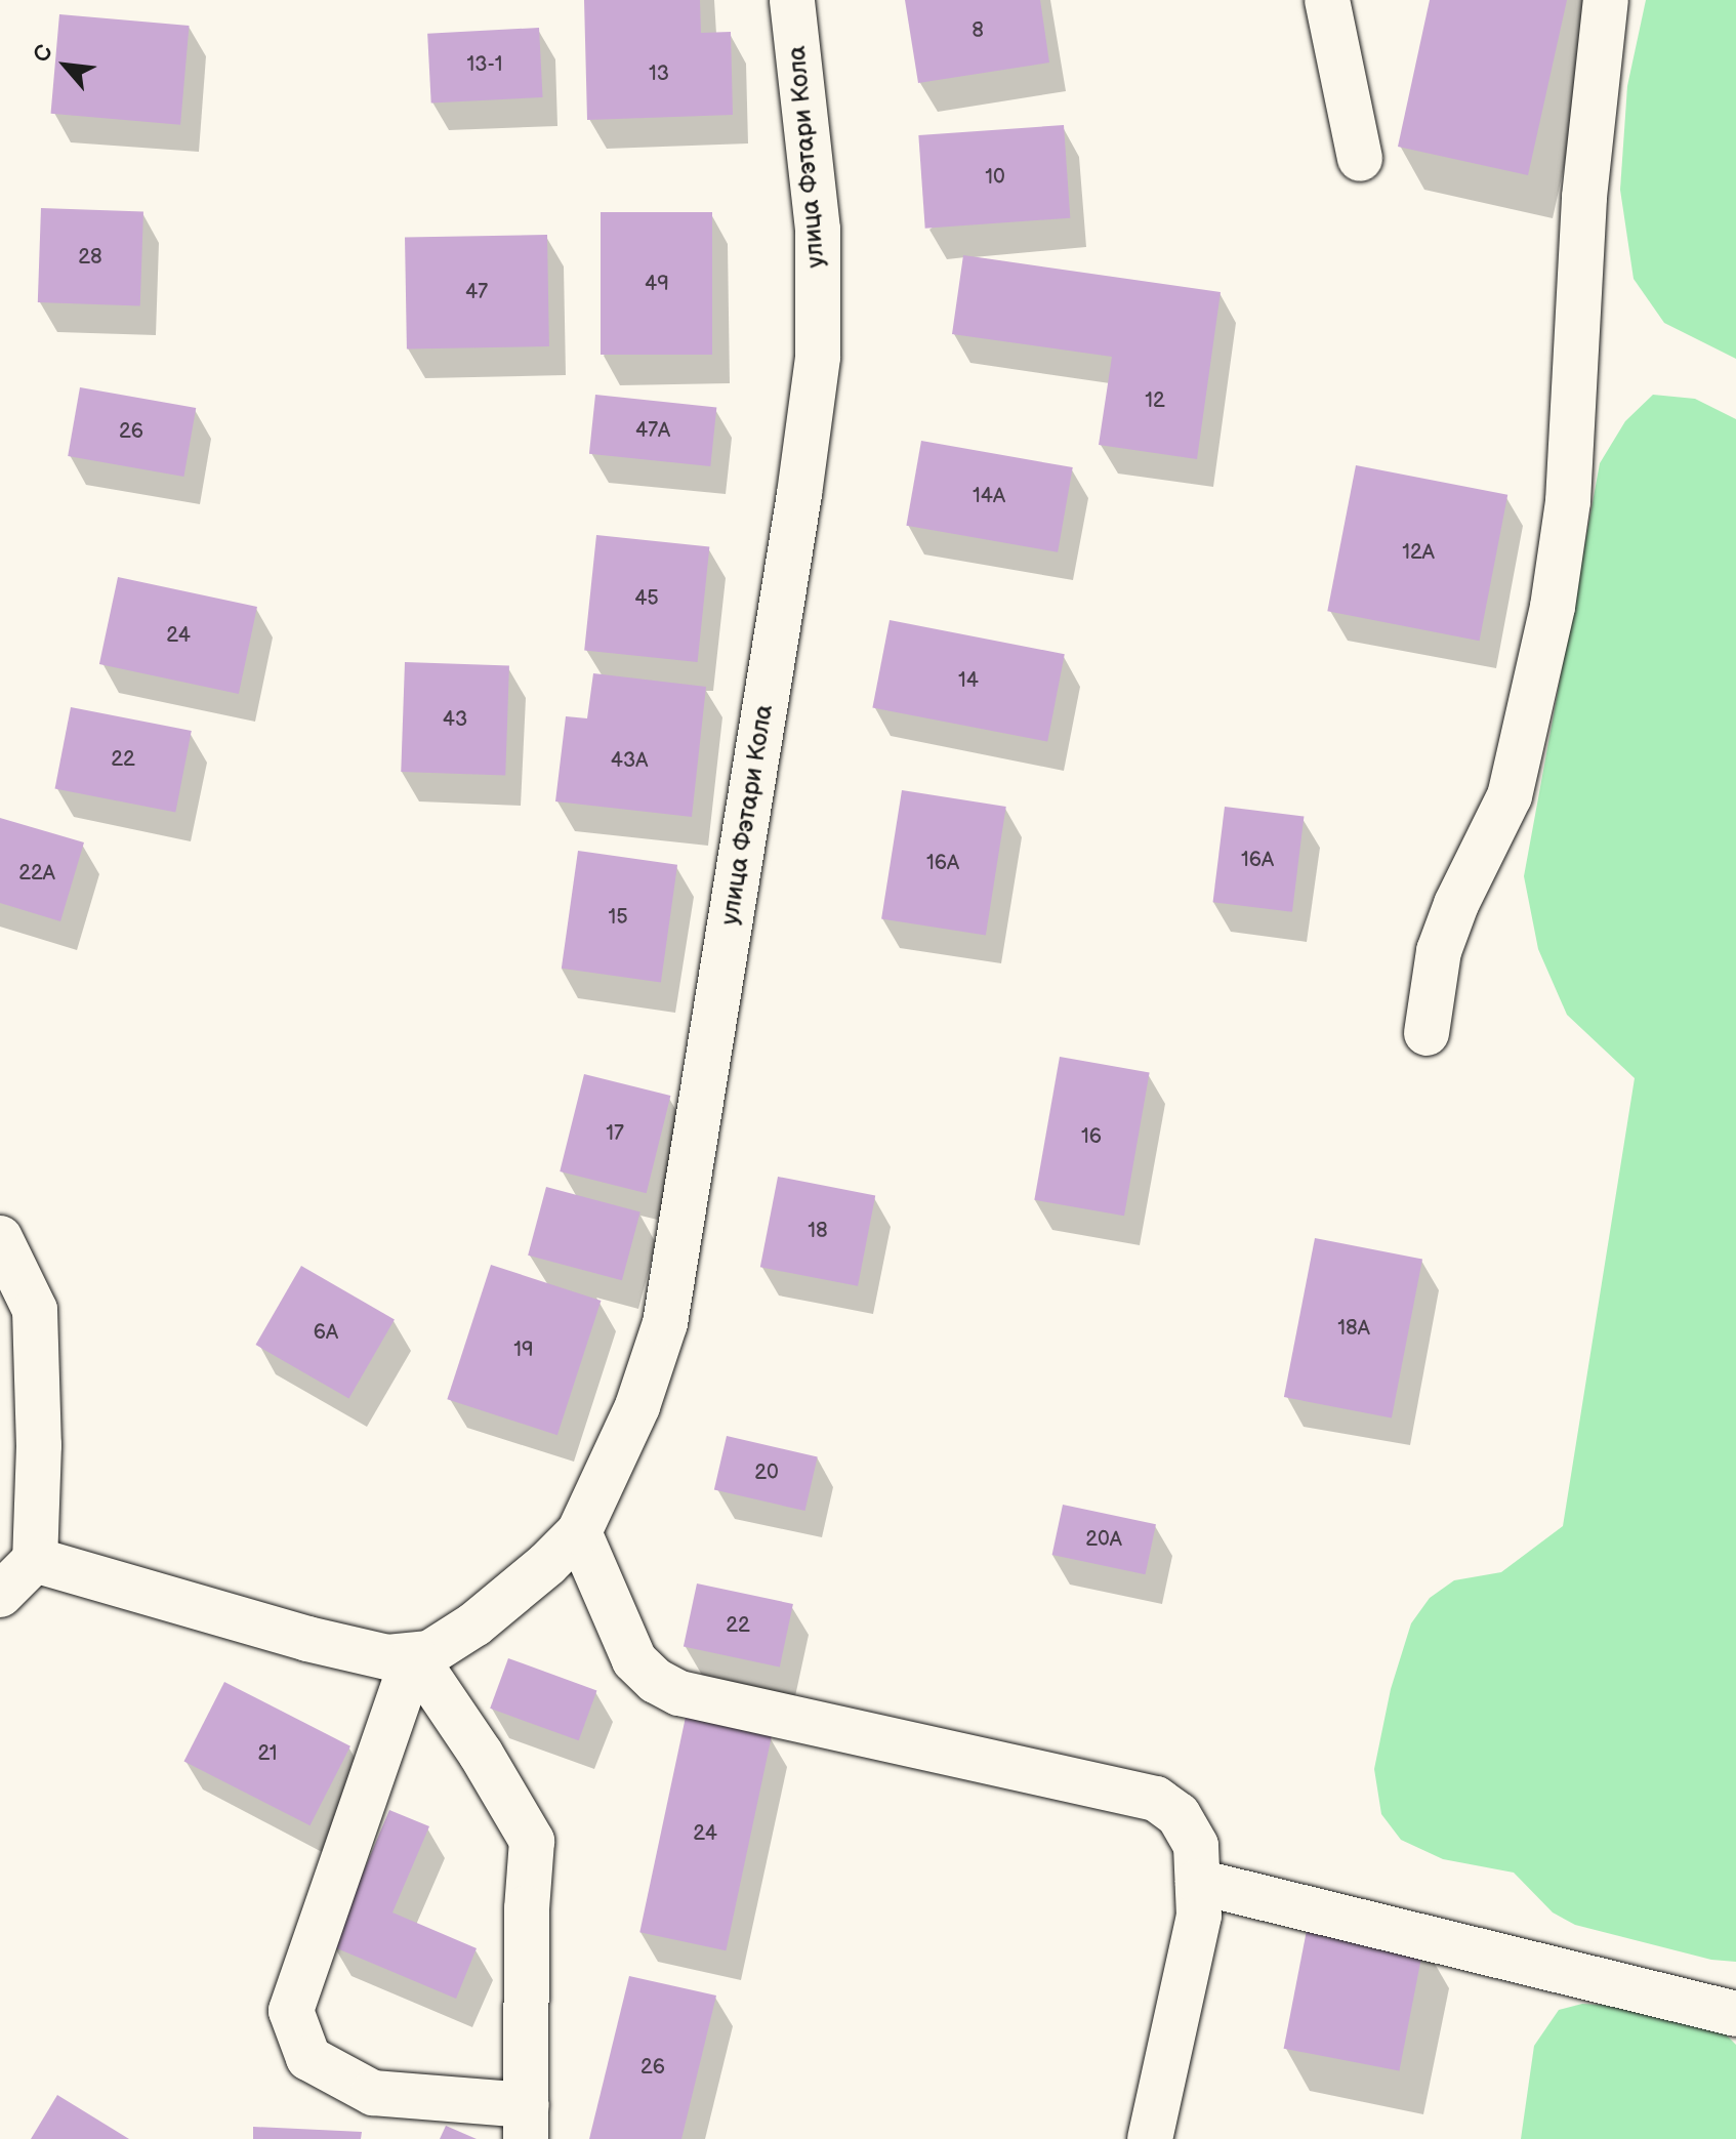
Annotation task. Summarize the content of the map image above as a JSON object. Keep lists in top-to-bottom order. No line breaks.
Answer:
{"streets":{"street":["улица Фэтари Кола"]},"house_numbers":["8","13-1","13","10","28","49","47","12","47А","26","14А","12А","45","24","14","43","22","43А","16А","16А","22А","15","17","16","18","18А","6А","19","20","20А","22","21","24","26"],"north":"top left"}
